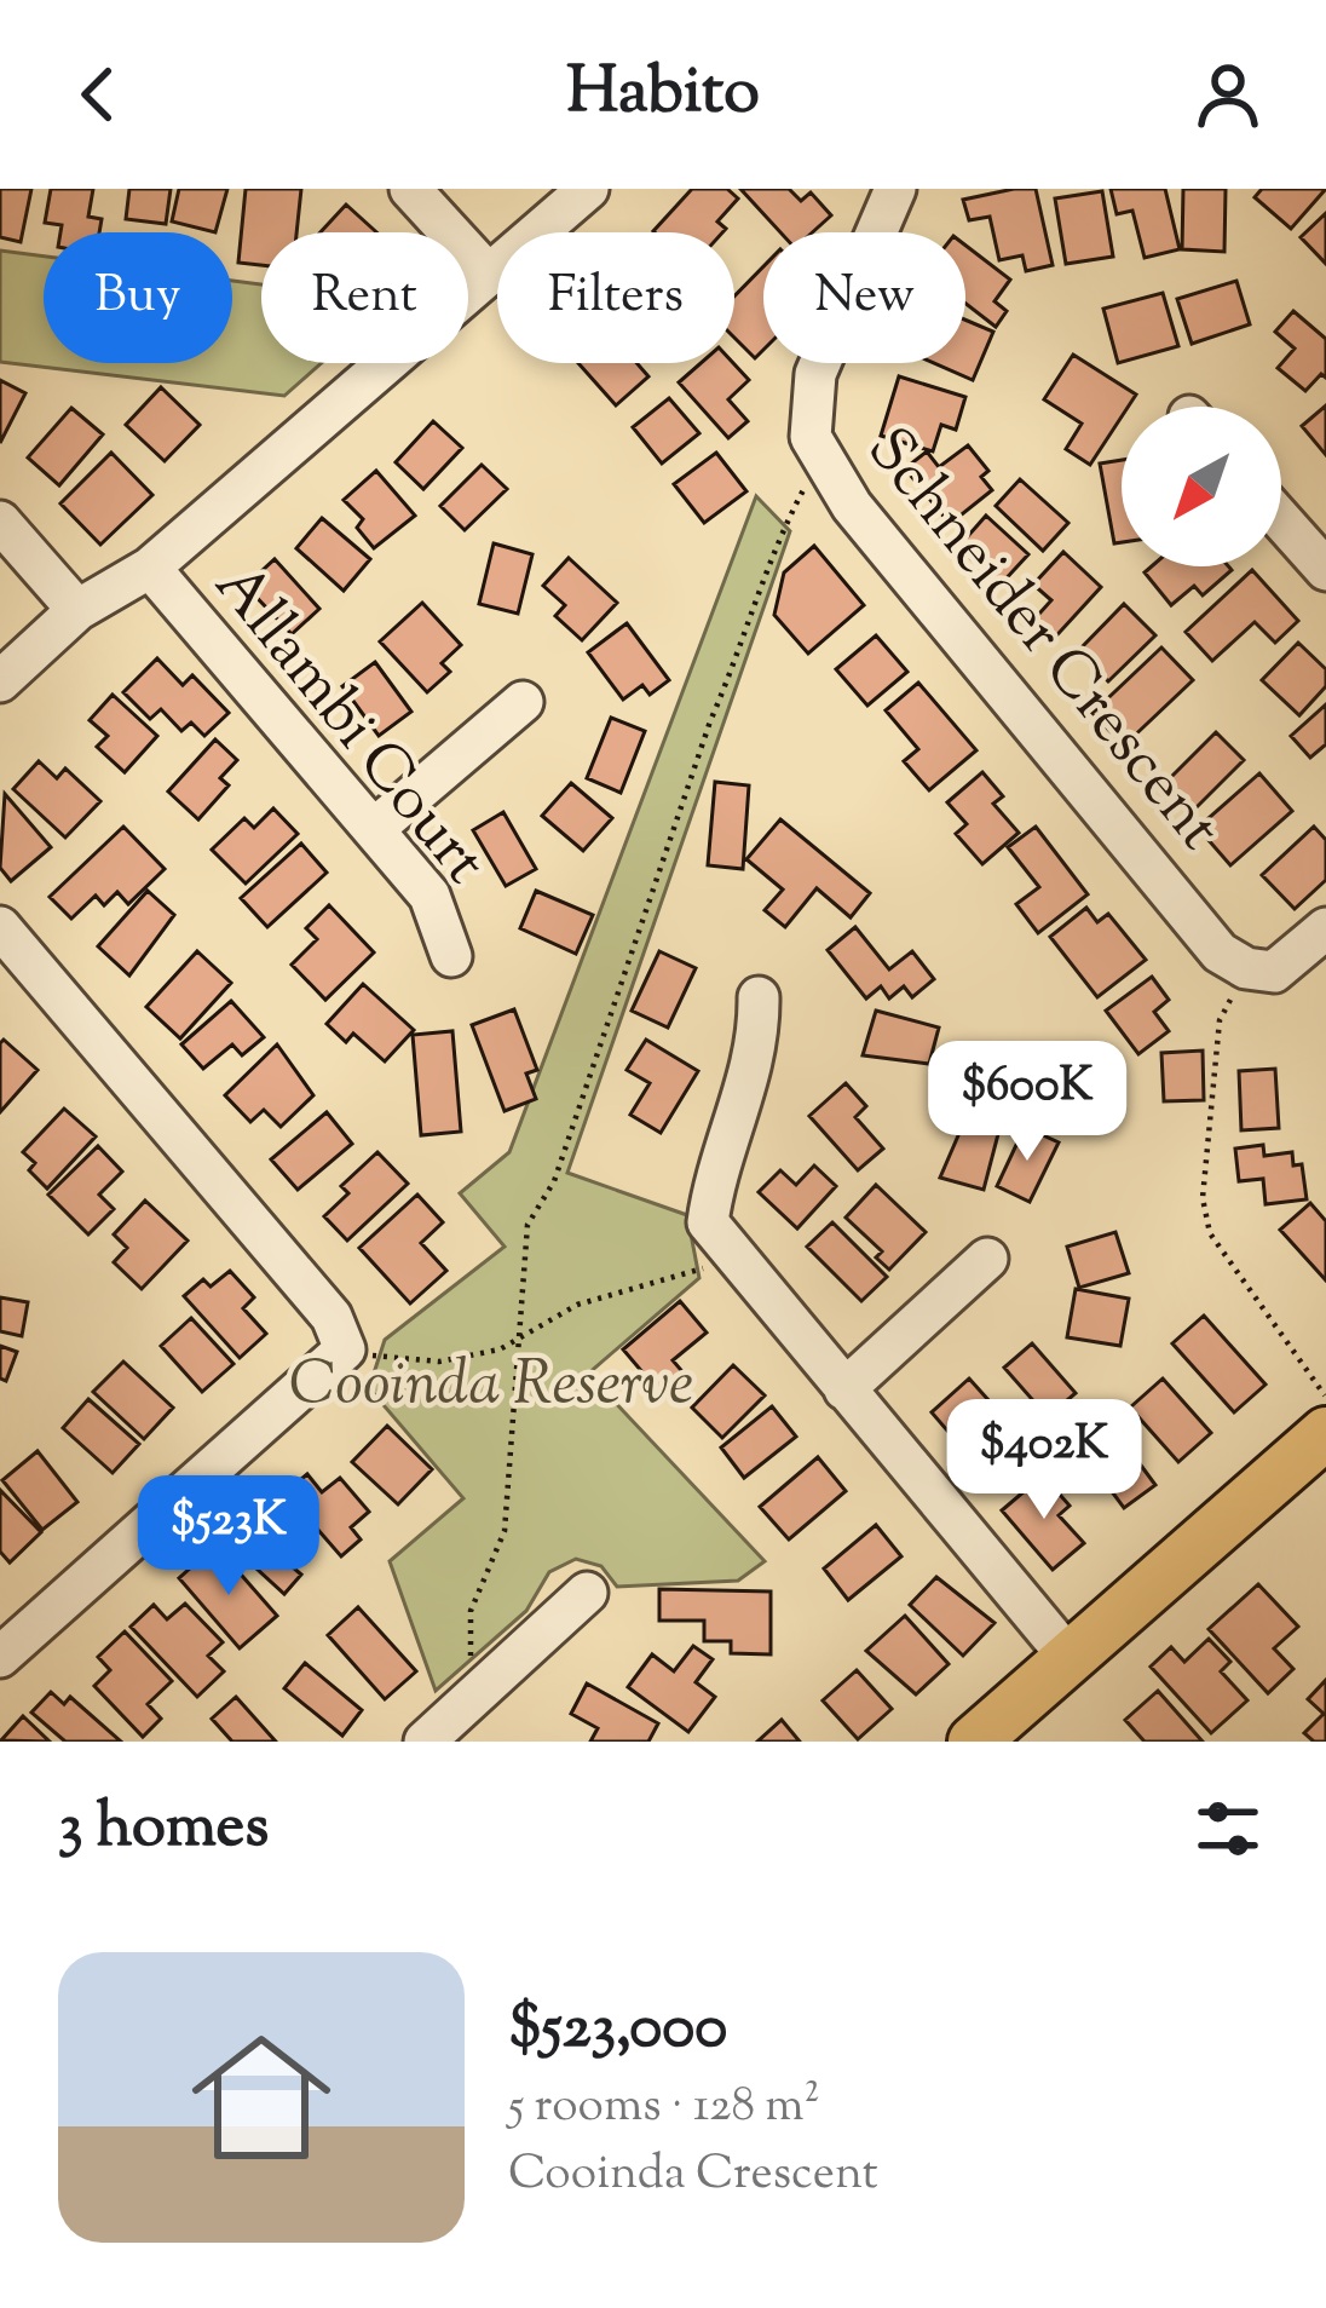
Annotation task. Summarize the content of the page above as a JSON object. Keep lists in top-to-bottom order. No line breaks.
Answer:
{"streets":{"street":["Schneider Crescent","Allambi Court"]},"parks":["Cooinda Reserve"],"north":"bottom left","page":{"header":"Habito","chip":["Buy","Rent","Filters","New"],"price":["$600K","$402K","$523K"],"heading":"3 homes","list":[{"name":"$523,000","note":"5 rooms · 128 m² · Cooinda Crescent"}]}}
